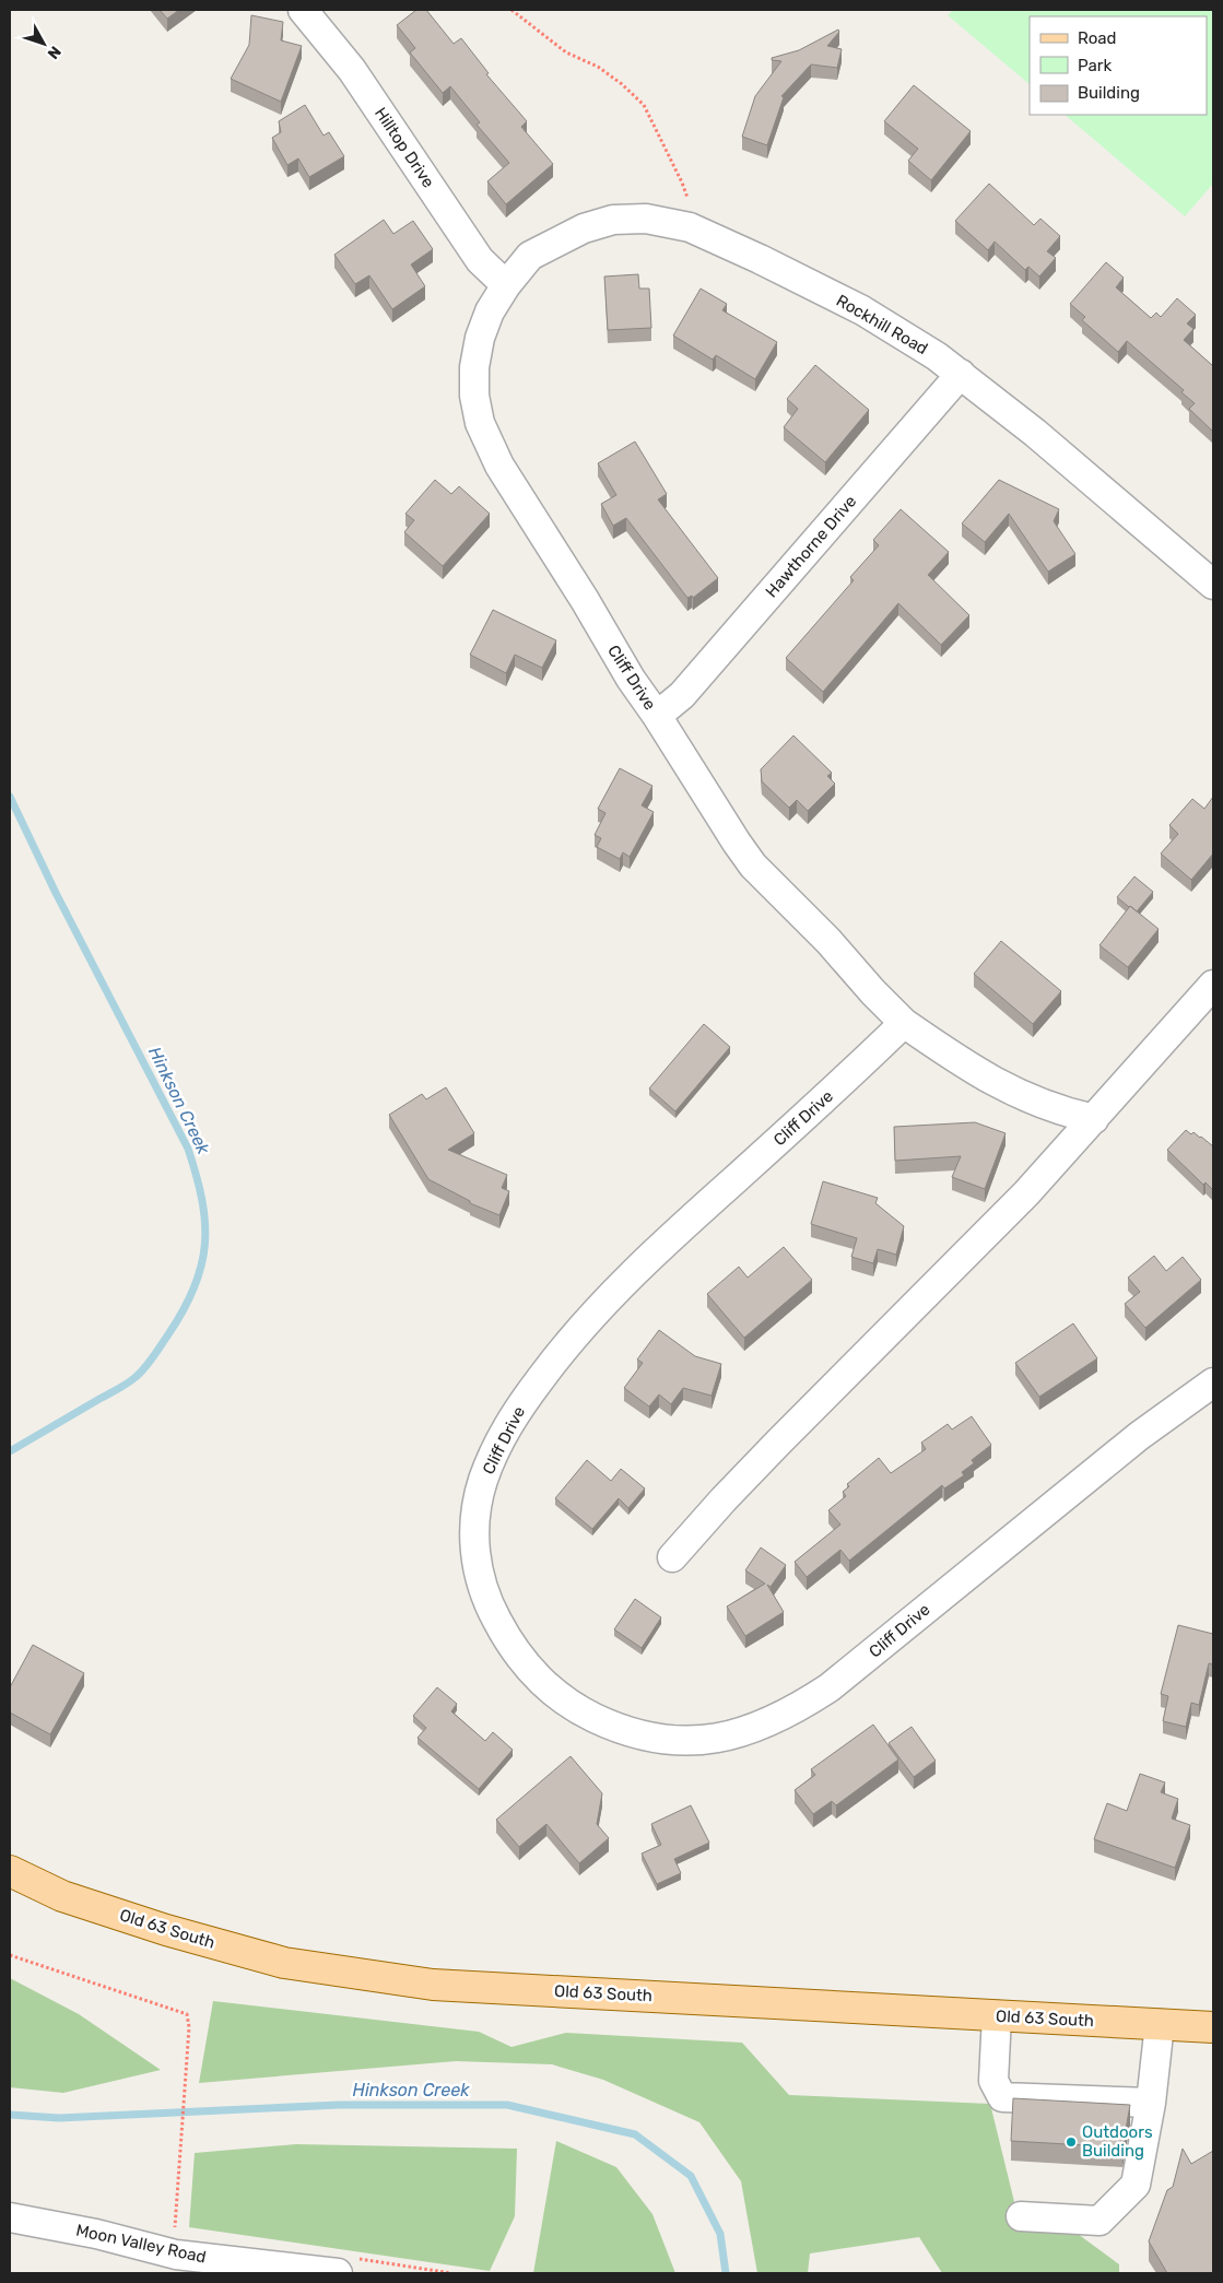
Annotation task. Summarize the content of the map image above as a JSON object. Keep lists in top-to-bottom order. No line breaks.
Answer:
{"streets":{"main road":["Old 63 South"],"street":["Hilltop Drive","Rockhill Road","Hawthorne Drive","Cliff Drive","Moon Valley Road"]},"crossings":[["Hilltop Drive","Rockhill Road"],["Hilltop Drive","Cliff Drive"],["Rockhill Road","Hawthorne Drive"],["Rockhill Road","Cliff Drive"],["Hawthorne Drive","Cliff Drive"]],"water":["Hinkson Creek"],"places":["Outdoors Building"],"legend":["Road","Park","Building"],"north":"bottom right"}
